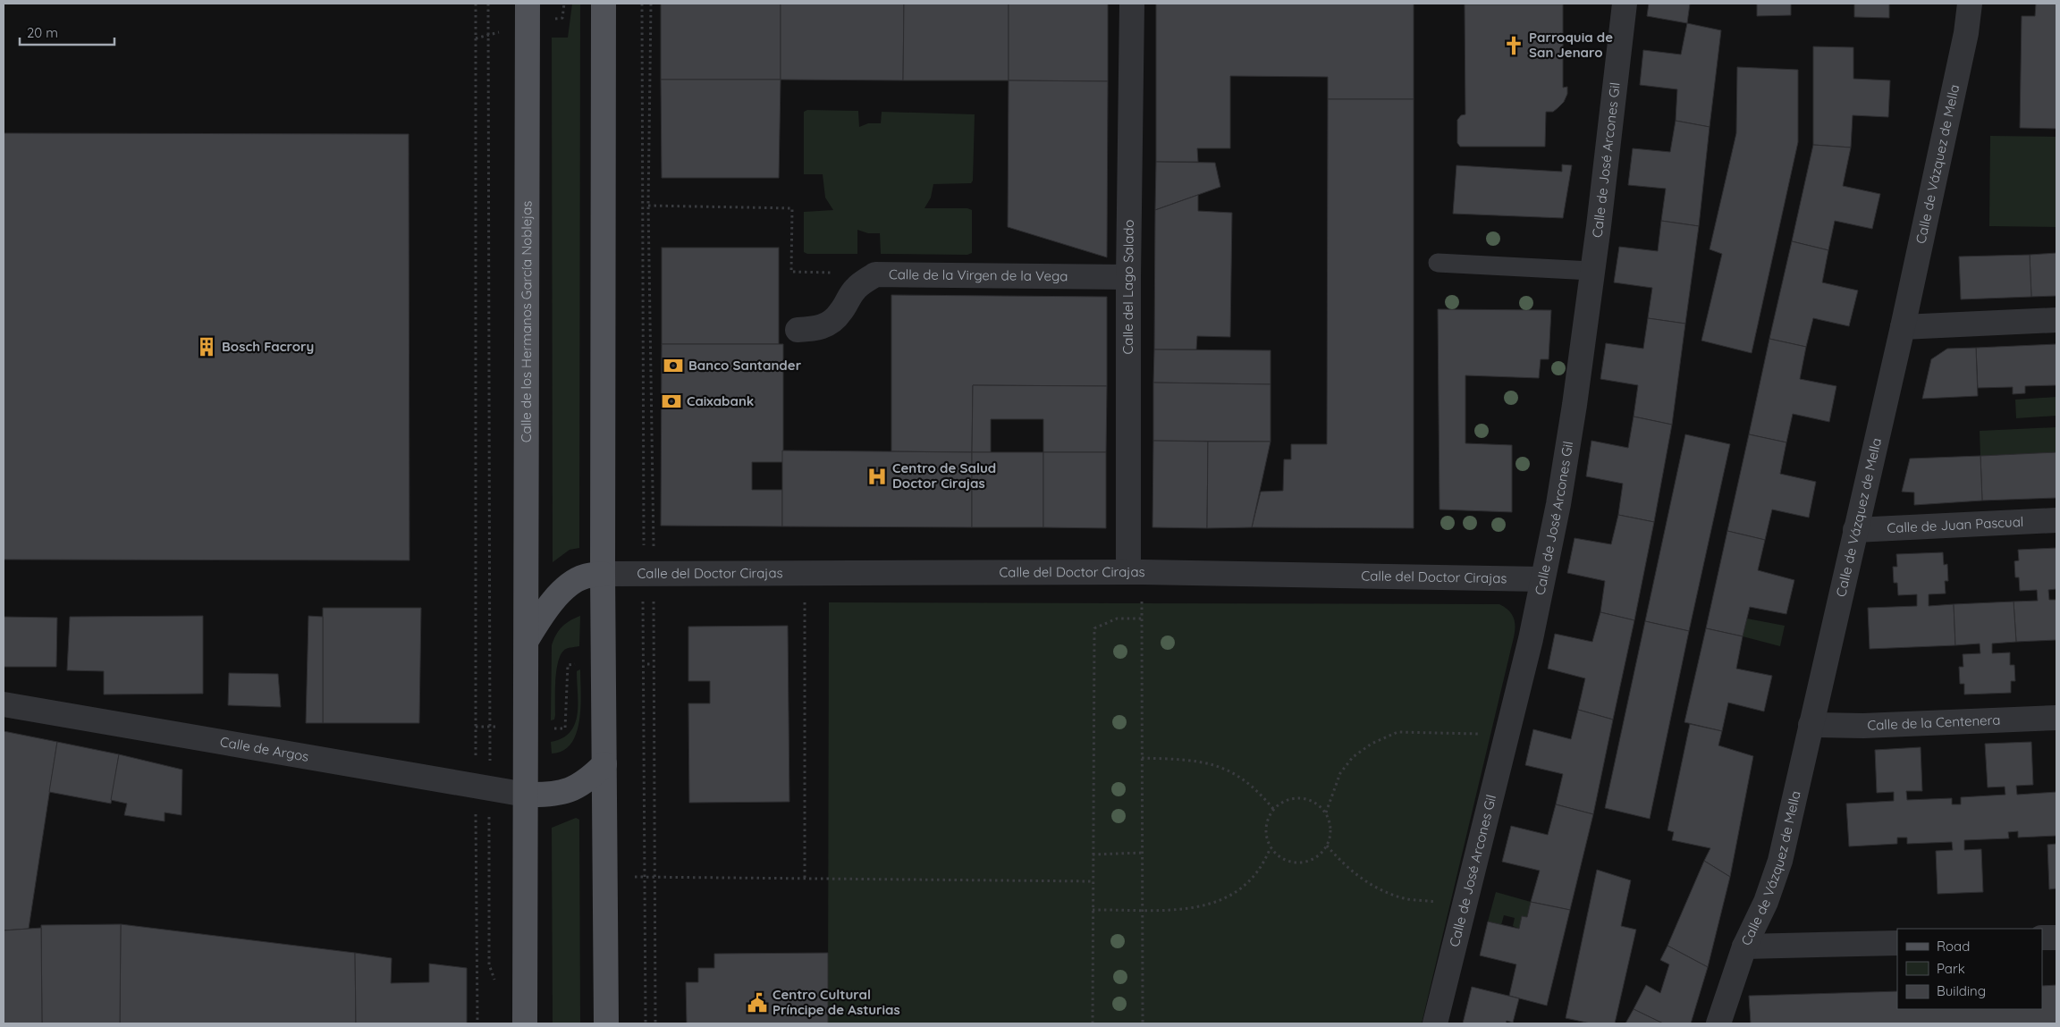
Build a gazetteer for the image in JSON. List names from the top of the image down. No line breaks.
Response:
{"streets":{"main road":["Calle de los Hermanos García Noblejas"],"street":["Calle de José Arcones Gil","Calle de Vázquez de Mella","Calle de la Virgen de la Vega","Calle del Lago Salado","Calle de Juan Pascual","Calle del Doctor Cirajas","Calle de la Centenera","Calle de Argos"]},"crossings":[["Calle de José Arcones Gil","Calle del Doctor Cirajas"],["Calle de Vázquez de Mella","Calle de Juan Pascual"],["Calle de Vázquez de Mella","Calle de la Centenera"],["Calle de la Virgen de la Vega","Calle del Lago Salado"],["Calle del Lago Salado","Calle del Doctor Cirajas"],["Calle de los Hermanos García Noblejas","Calle del Doctor Cirajas"],["Calle de los Hermanos García Noblejas","Calle de Argos"]],"places":{"church":["Parroquia de San Jenaro"],"building":["Bosch Facrory"],"bank":["Banco Santander","Caixabank"],"hospital":["Centro de Salud Doctor Cirajas"],"public building":["Centro Cultural Príncipe de Asturias"]},"legend":["Road","Park","Building"],"scale_bar":"20 m"}
